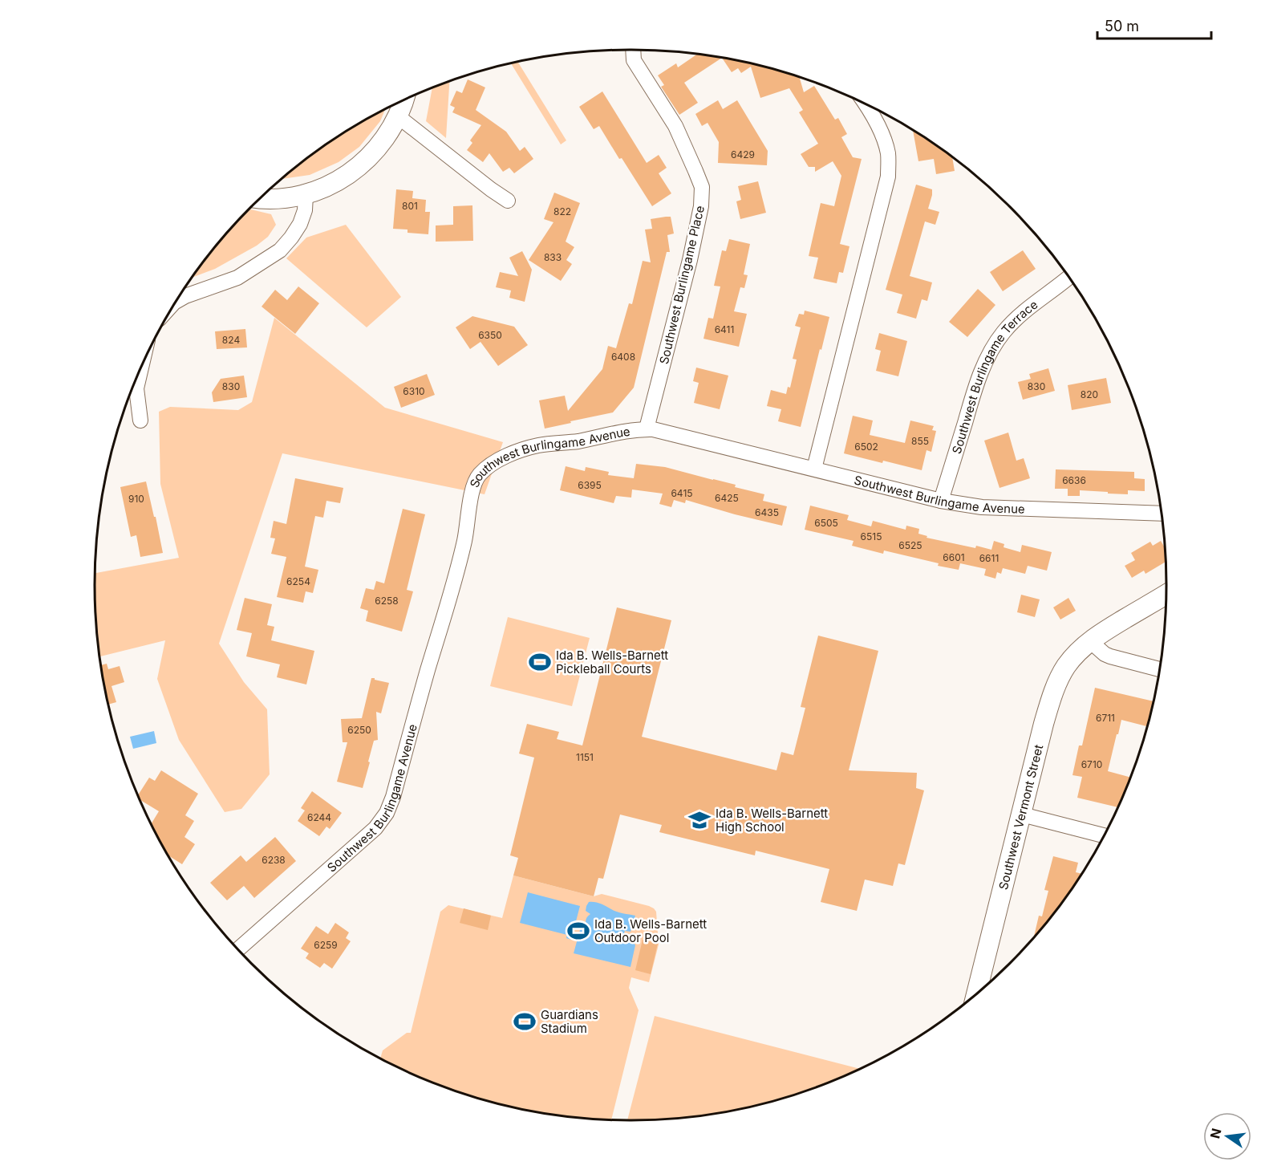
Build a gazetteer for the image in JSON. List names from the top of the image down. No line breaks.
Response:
{"streets":{"street":["Southwest Burlingame Place","Southwest Burlingame Terrace","Southwest Burlingame Avenue","Southwest Vermont Street"]},"crossings":[["Southwest Burlingame Place","Southwest Burlingame Avenue"],["Southwest Burlingame Terrace","Southwest Burlingame Avenue"]],"places":{"sports":["Ida B. Wells-Barnett Pickleball Courts","Ida B. Wells-Barnett Outdoor Pool","Guardians Stadium"],"school or university":["Ida B. Wells-Barnett High School"]},"house_numbers":["6429","801","822","833","6411","6350","824","6408","830","830","6310","820","855","6502","6636","6395","6415","6425","910","6435","6505","6515","6525","6601","6611","6254","6258","6711","6250","1151","6710","6244","6238","6259"],"scale_bar":"50 m","north":"left"}
